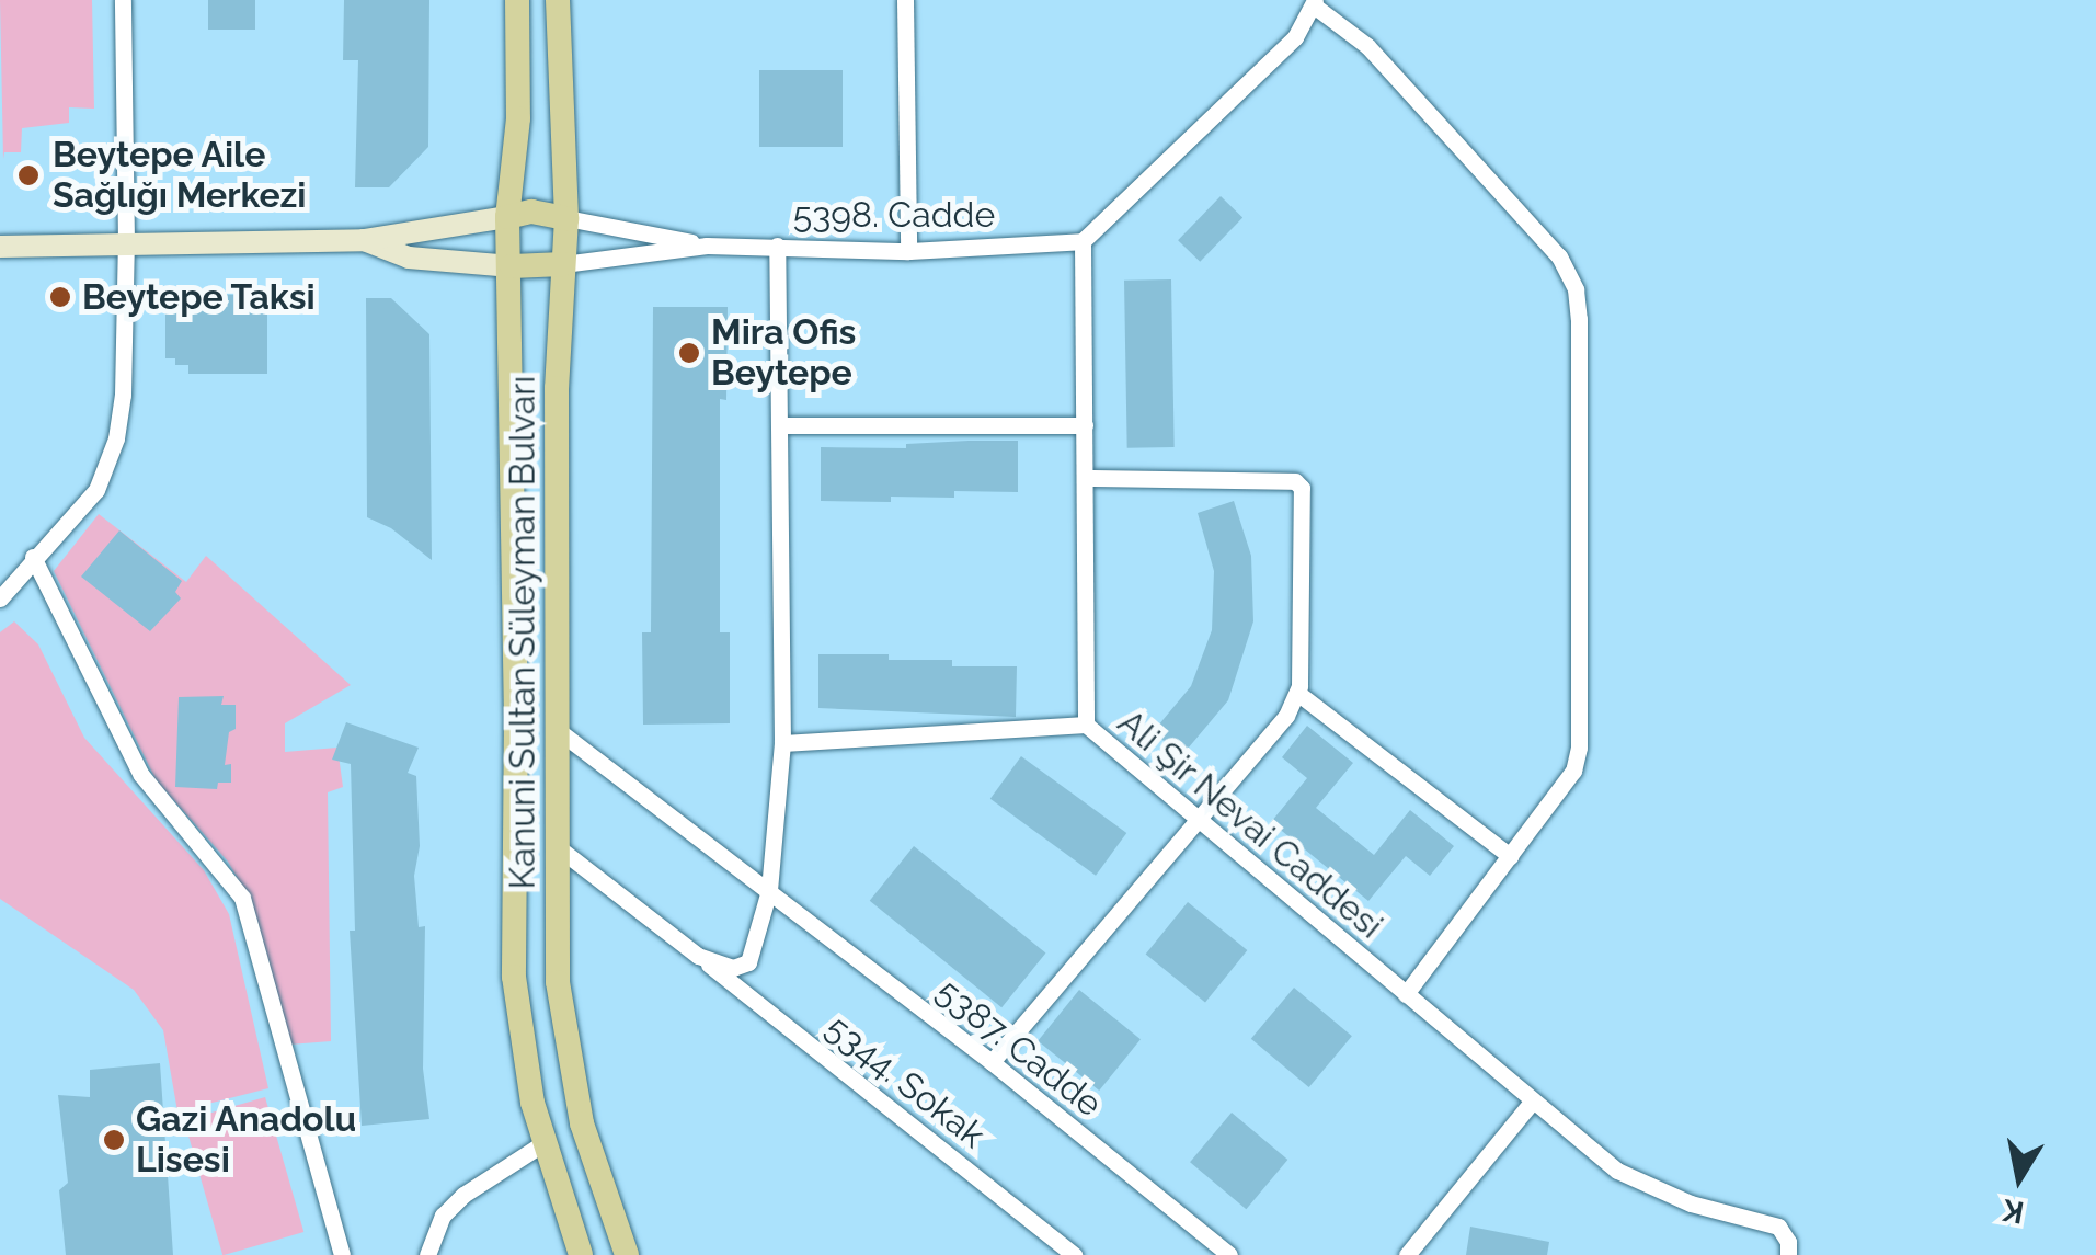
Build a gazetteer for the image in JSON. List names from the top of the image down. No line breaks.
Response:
{"streets":{"main road":["Kanuni Sultan Süleyman Bulvarı"],"street":["5398. Cadde","Ali Şir Nevai Caddesi","5387. Cadde","5344. Sokak"]},"crossings":[["5398. Cadde","Kanuni Sultan Süleyman Bulvarı"],["5398. Cadde","Ali Şir Nevai Caddesi"],["Kanuni Sultan Süleyman Bulvarı","5387. Cadde"],["Kanuni Sultan Süleyman Bulvarı","5344. Sokak"]],"places":["Beytepe Aile Sağlığı Merkezi","Beytepe Taksi","Mira Ofis Beytepe","Gazi Anadolu Lisesi"],"north":"bottom"}
